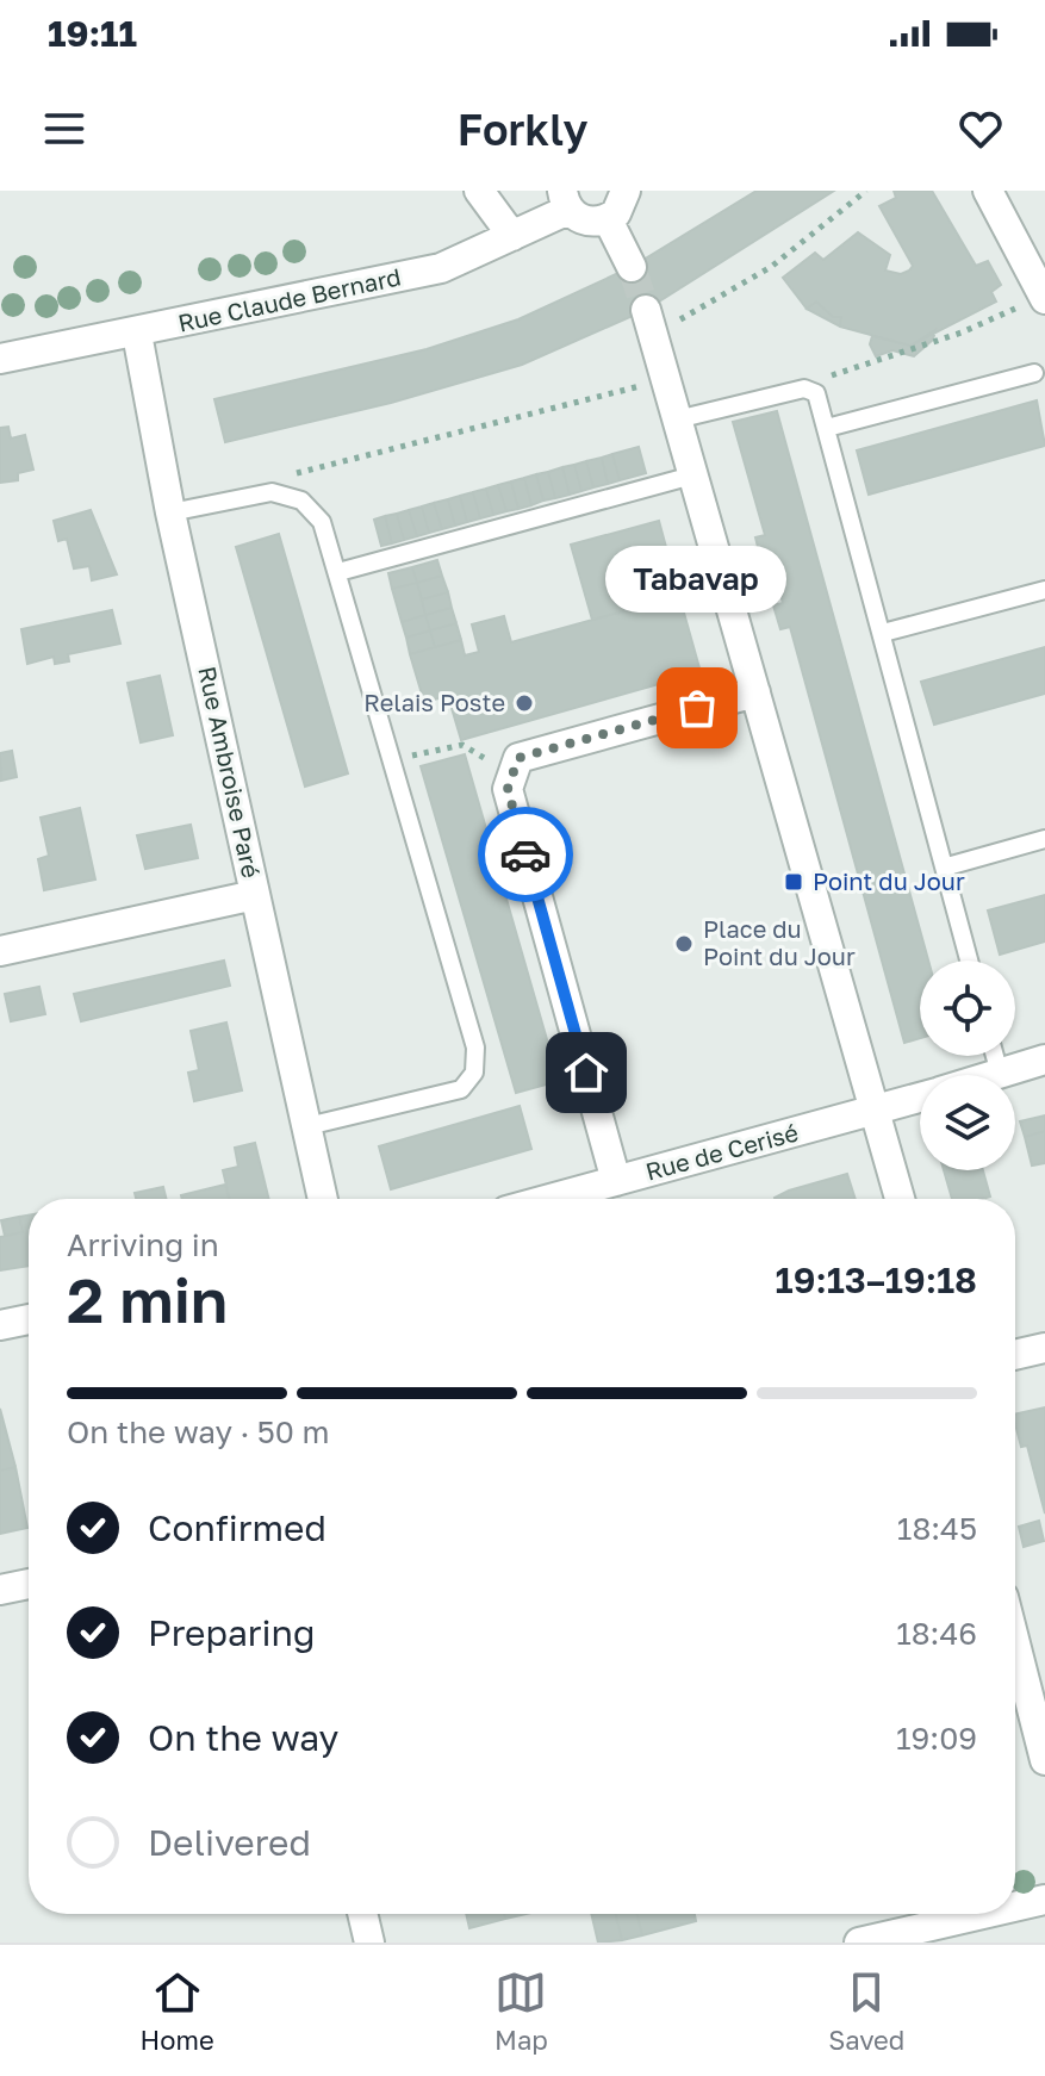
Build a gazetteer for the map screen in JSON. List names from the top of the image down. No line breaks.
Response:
{"streets":{"street":["Rue Claude Bernard","Rue Ambroise Paré","Rue de Cerisé"]},"crossings":[["Rue Claude Bernard","Rue Ambroise Paré"]],"places":{"other":["Relais Poste","Tabavap","Place du Point du Jour"],"transit":["Point du Jour"]},"page":{"status":"19:11","header":"Forkly","bubble":"Tabavap","heading":["2 min","Arriving in","19:13–19:18"],"bar":"On the way · 50 m","list":[["Confirmed","18:45"],["Preparing","18:46"],["On the way","19:09"],"Delivered"],"tabs":["Home","Map","Saved"]}}
